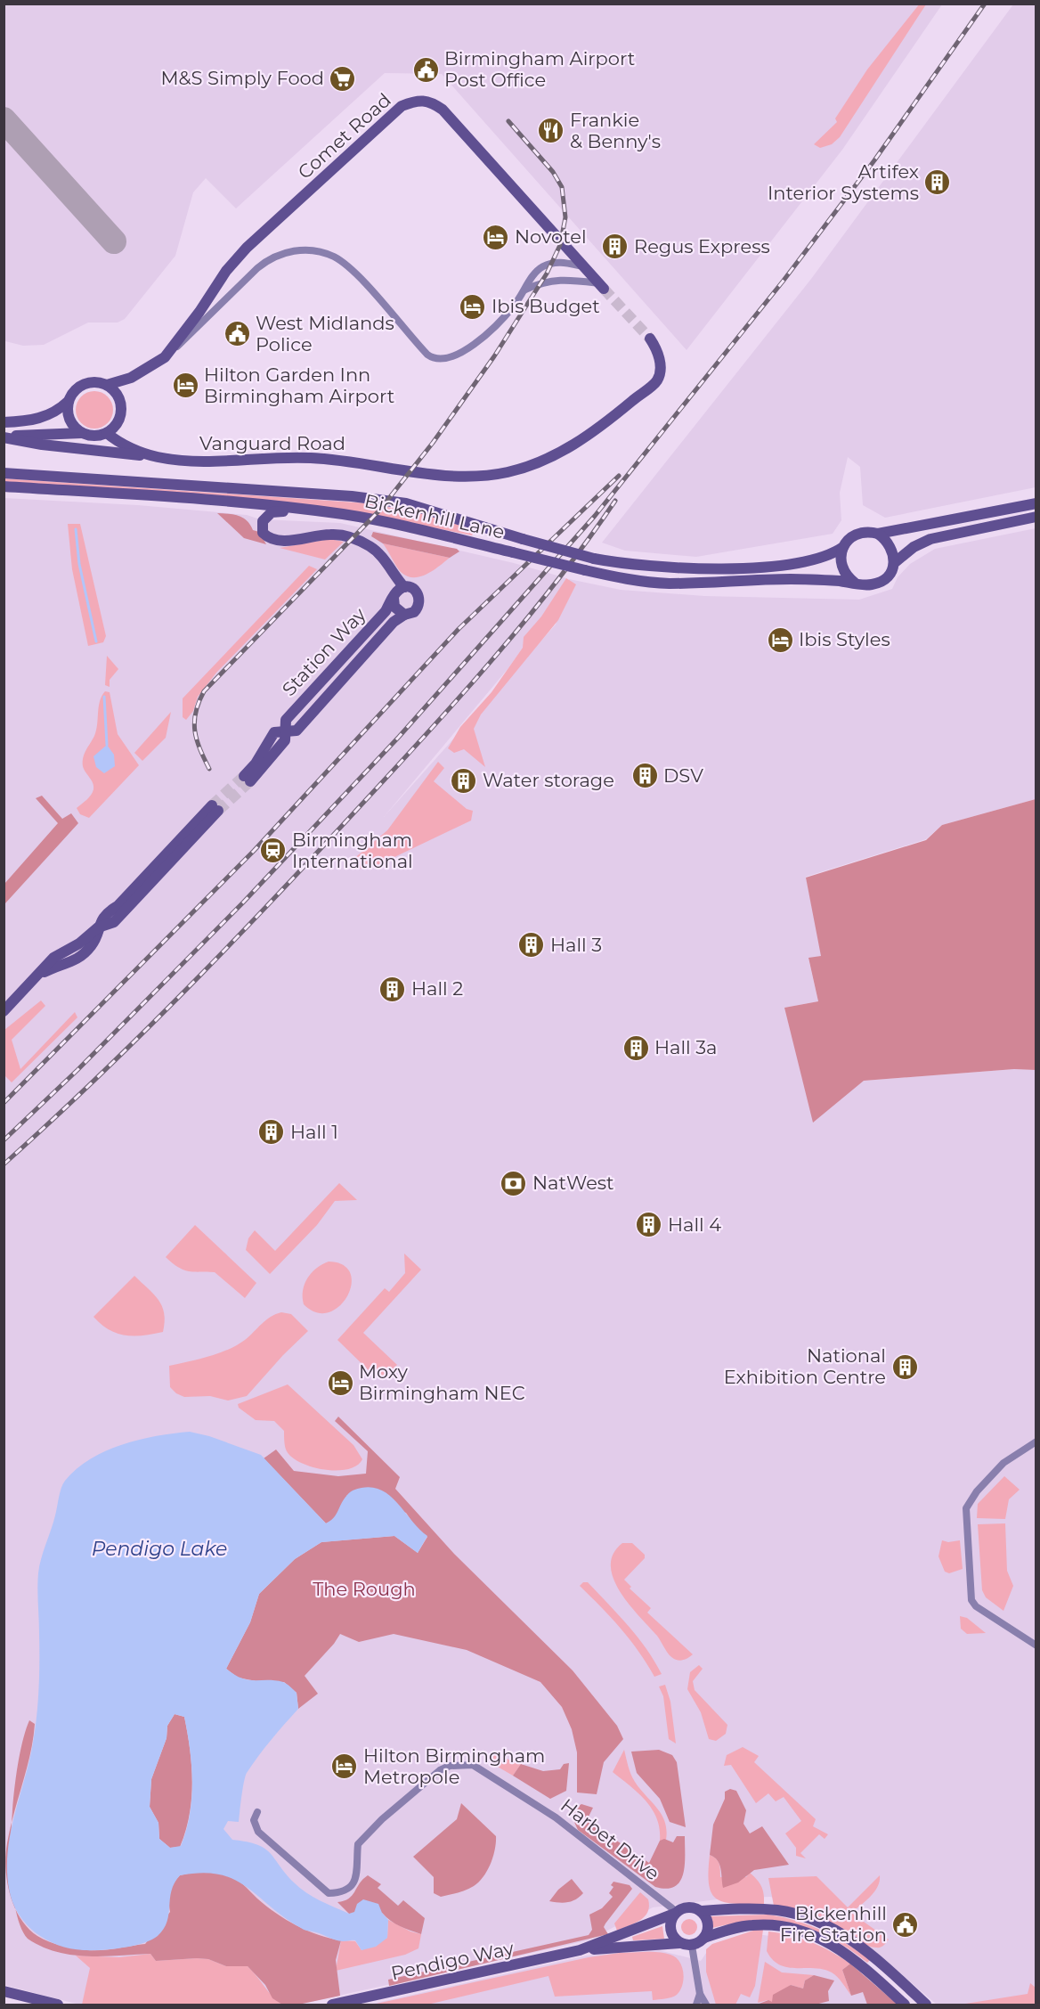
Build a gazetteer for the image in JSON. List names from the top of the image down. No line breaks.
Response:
{"streets":{"street":["Comet Road","Vanguard Road","Bickenhill Lane","Station Way","Harbet Drive","Pendigo Way"]},"crossings":[["Harbet Drive","Pendigo Way"]],"water":["Pendigo Lake"],"parks":["The Rough"],"places":{"public building":["Birmingham Airport Post Office","West Midlands Police","Bickenhill Fire Station"],"supermarket":["M&S Simply Food"],"restaurant":["Frankie & Benny's"],"building":["Artifex Interior Systems","Regus Express","DSV","Water storage","Hall 3","Hall 2","Hall 3a","Hall 1","Hall 4","National Exhibition Centre"],"hotel":["Novotel","Ibis Budget","Hilton Garden Inn Birmingham Airport","Ibis Styles","Moxy Birmingham NEC","Hilton Birmingham Metropole"],"station":["Birmingham International"],"bank":["NatWest"]}}
